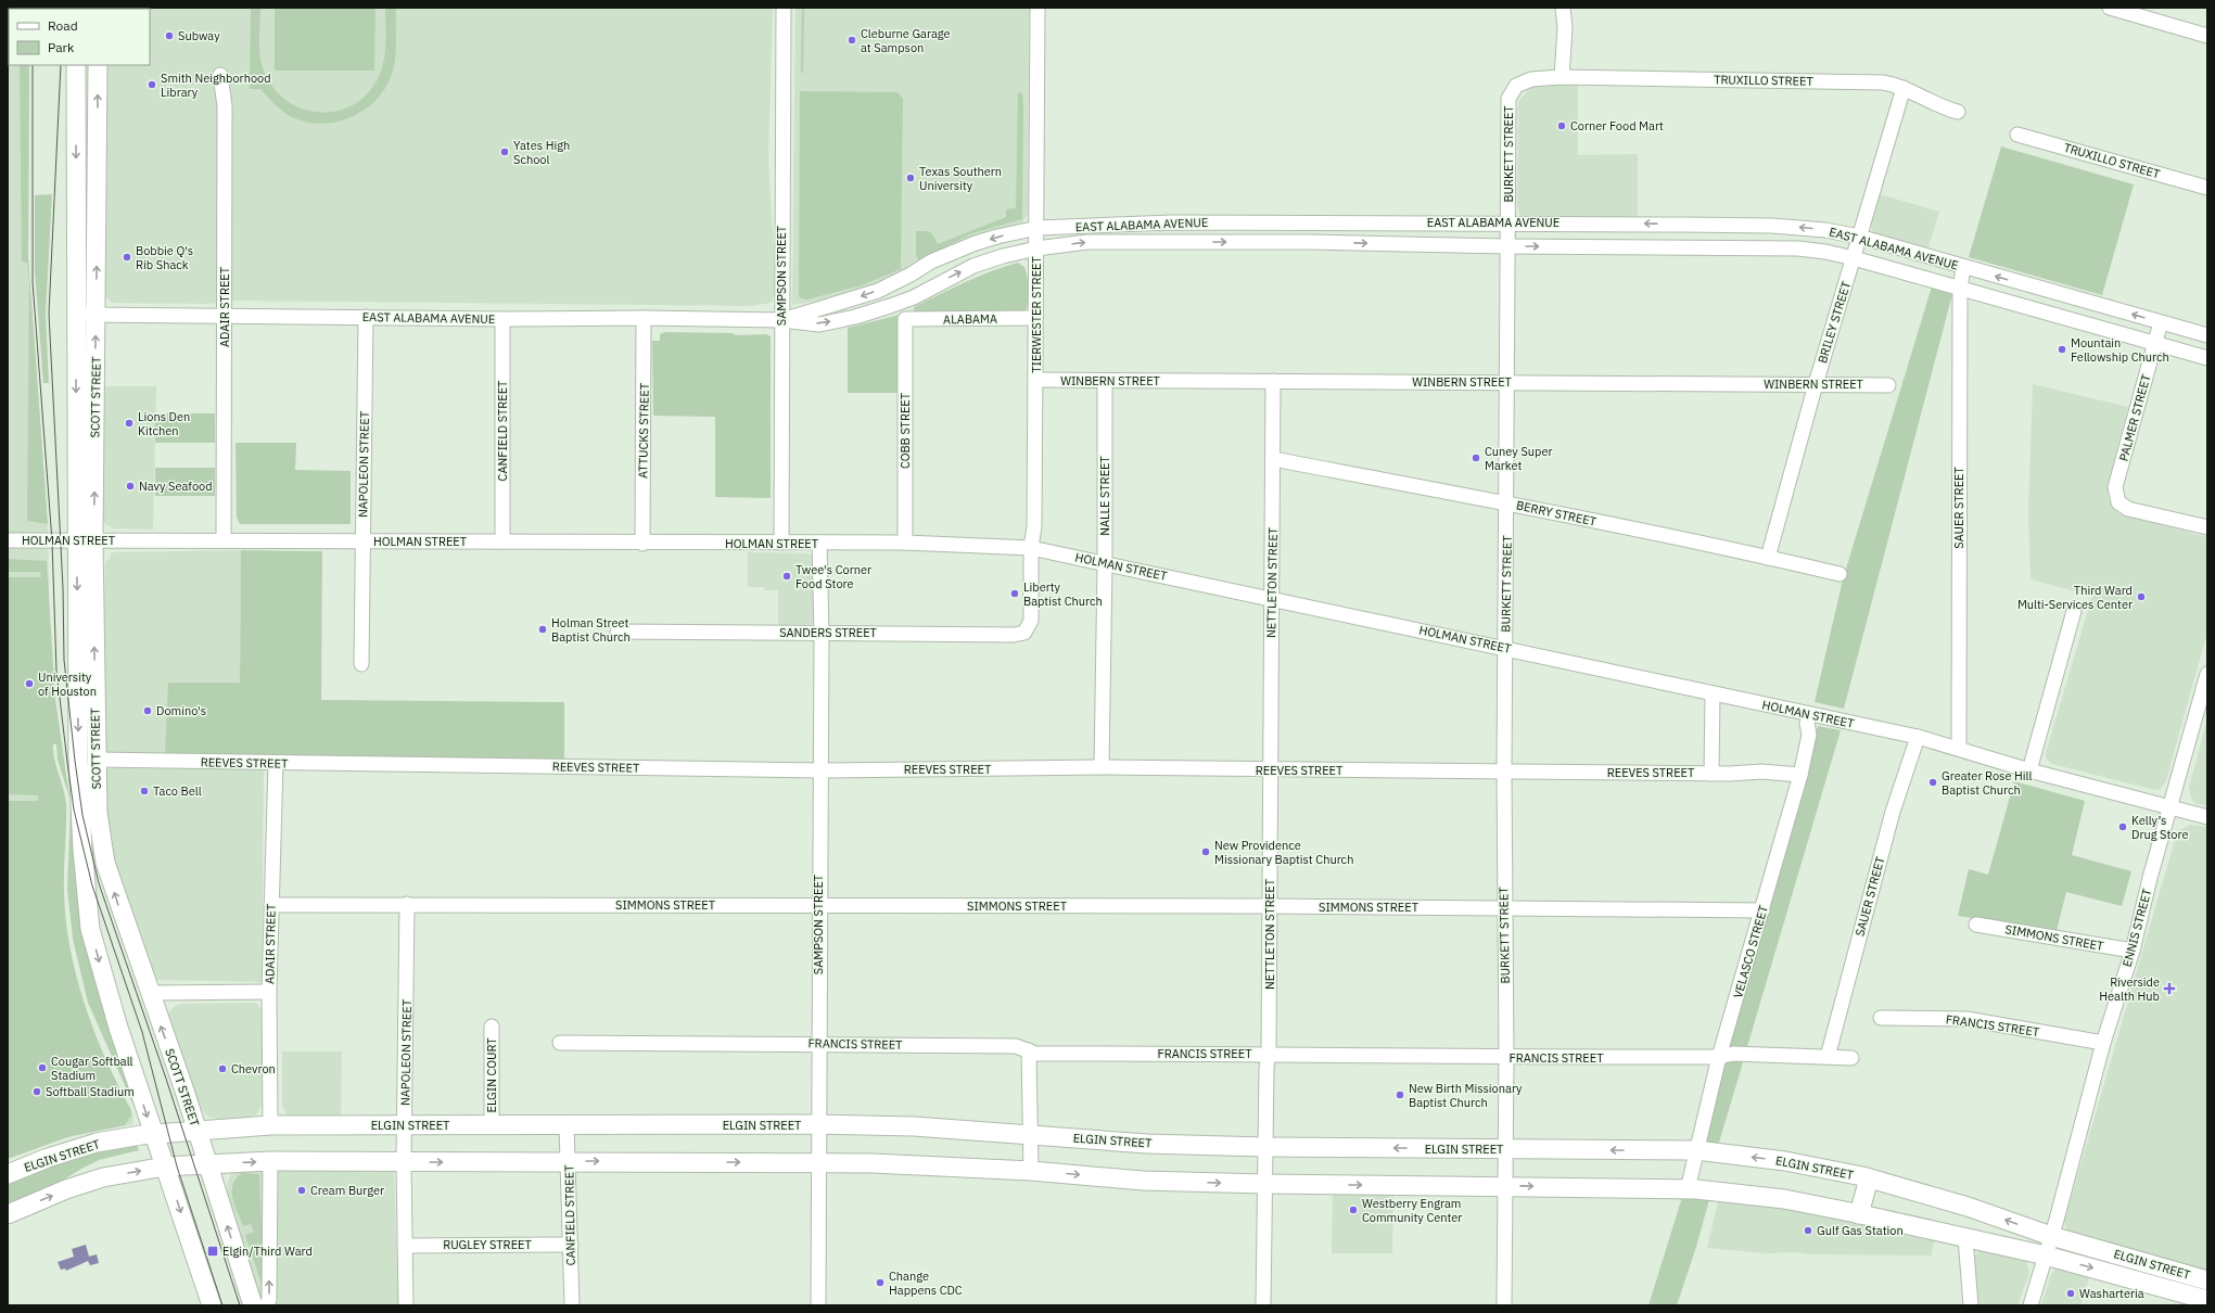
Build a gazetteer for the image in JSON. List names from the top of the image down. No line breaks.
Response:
{"streets":{"main road":["SCOTT STREET","ELGIN STREET"],"street":["TRUXILLO STREET","BURKETT STREET","EAST ALABAMA AVENUE","SAMPSON STREET","ADAIR STREET","TIERWESTER STREET","ALABAMA","BRILEY STREET","WINBERN STREET","PALMER STREET","CANFIELD STREET","ATTUCKS STREET","COBB STREET","NAPOLEON STREET","NALLE STREET","SAUER STREET","BERRY STREET","HOLMAN STREET","NETTLETON STREET","SANDERS STREET","REEVES STREET","SIMMONS STREET","ENNIS STREET","VELASCO STREET","FRANCIS STREET","ELGIN COURT","RUGLEY STREET"]},"crossings":[["TRUXILLO STREET","BURKETT STREET"],["TRUXILLO STREET","BRILEY STREET"],["BURKETT STREET","EAST ALABAMA AVENUE"],["BURKETT STREET","WINBERN STREET"],["BURKETT STREET","BERRY STREET"],["BURKETT STREET","HOLMAN STREET"],["BURKETT STREET","REEVES STREET"],["BURKETT STREET","SIMMONS STREET"],["BURKETT STREET","FRANCIS STREET"],["BURKETT STREET","ELGIN STREET"],["EAST ALABAMA AVENUE","SAMPSON STREET"],["EAST ALABAMA AVENUE","ADAIR STREET"],["EAST ALABAMA AVENUE","TIERWESTER STREET"],["EAST ALABAMA AVENUE","BRILEY STREET"],["EAST ALABAMA AVENUE","SCOTT STREET"],["EAST ALABAMA AVENUE","PALMER STREET"],["EAST ALABAMA AVENUE","CANFIELD STREET"],["EAST ALABAMA AVENUE","ATTUCKS STREET"],["EAST ALABAMA AVENUE","NAPOLEON STREET"],["EAST ALABAMA AVENUE","SAUER STREET"],["SAMPSON STREET","HOLMAN STREET"],["SAMPSON STREET","SANDERS STREET"],["SAMPSON STREET","REEVES STREET"],["SAMPSON STREET","SIMMONS STREET"],["SAMPSON STREET","FRANCIS STREET"],["SAMPSON STREET","ELGIN STREET"],["ADAIR STREET","HOLMAN STREET"],["ADAIR STREET","REEVES STREET"],["ADAIR STREET","SIMMONS STREET"],["ADAIR STREET","ELGIN STREET"],["TIERWESTER STREET","ALABAMA"],["TIERWESTER STREET","WINBERN STREET"],["TIERWESTER STREET","HOLMAN STREET"],["TIERWESTER STREET","SANDERS STREET"],["ALABAMA","COBB STREET"],["BRILEY STREET","WINBERN STREET"],["BRILEY STREET","BERRY STREET"],["WINBERN STREET","NALLE STREET"],["WINBERN STREET","NETTLETON STREET"],["SCOTT STREET","HOLMAN STREET"],["SCOTT STREET","REEVES STREET"],["SCOTT STREET","ELGIN STREET"],["CANFIELD STREET","HOLMAN STREET"],["CANFIELD STREET","ELGIN STREET"],["CANFIELD STREET","RUGLEY STREET"],["ATTUCKS STREET","HOLMAN STREET"],["COBB STREET","HOLMAN STREET"],["NAPOLEON STREET","HOLMAN STREET"],["NAPOLEON STREET","SIMMONS STREET"],["NAPOLEON STREET","ELGIN STREET"],["NAPOLEON STREET","RUGLEY STREET"],["NALLE STREET","HOLMAN STREET"],["NALLE STREET","REEVES STREET"],["SAUER STREET","HOLMAN STREET"],["SAUER STREET","FRANCIS STREET"],["BERRY STREET","NETTLETON STREET"],["HOLMAN STREET","NETTLETON STREET"],["HOLMAN STREET","ENNIS STREET"],["HOLMAN STREET","VELASCO STREET"],["NETTLETON STREET","REEVES STREET"],["NETTLETON STREET","SIMMONS STREET"],["NETTLETON STREET","FRANCIS STREET"],["NETTLETON STREET","ELGIN STREET"],["REEVES STREET","VELASCO STREET"],["SIMMONS STREET","ENNIS STREET"],["SIMMONS STREET","VELASCO STREET"],["ENNIS STREET","FRANCIS STREET"],["ENNIS STREET","ELGIN STREET"],["VELASCO STREET","FRANCIS STREET"],["VELASCO STREET","ELGIN STREET"],["ELGIN COURT","ELGIN STREET"]],"places":{"other":["Subway","Cleburne Garage at Sampson","Smith Neighborhood Library","Corner Food Mart","Yates High School","Texas Southern University","Bobbie Q's Rib Shack","Mountain Fellowship Church","Lions Den Kitchen","Cuney Super Market","Navy Seafood","Twee's Corner Food Store","Liberty Baptist Church","Third Ward Multi-Services Center","Holman Street Baptist Church","University of Houston","Domino's","Greater Rose Hill Baptist Church","Taco Bell","Kelly’s Drug Store","New Providence Missionary Baptist Church","Cougar Softball Stadium","Chevron","Softball Stadium","New Birth Missionary Baptist Church","Cream Burger","Westberry Engram Community Center","Gulf Gas Station","Change Happens CDC","Washarteria"],"health":["Riverside Health Hub"],"transit":["Elgin/Third Ward"]},"legend":["Road","Park"]}
